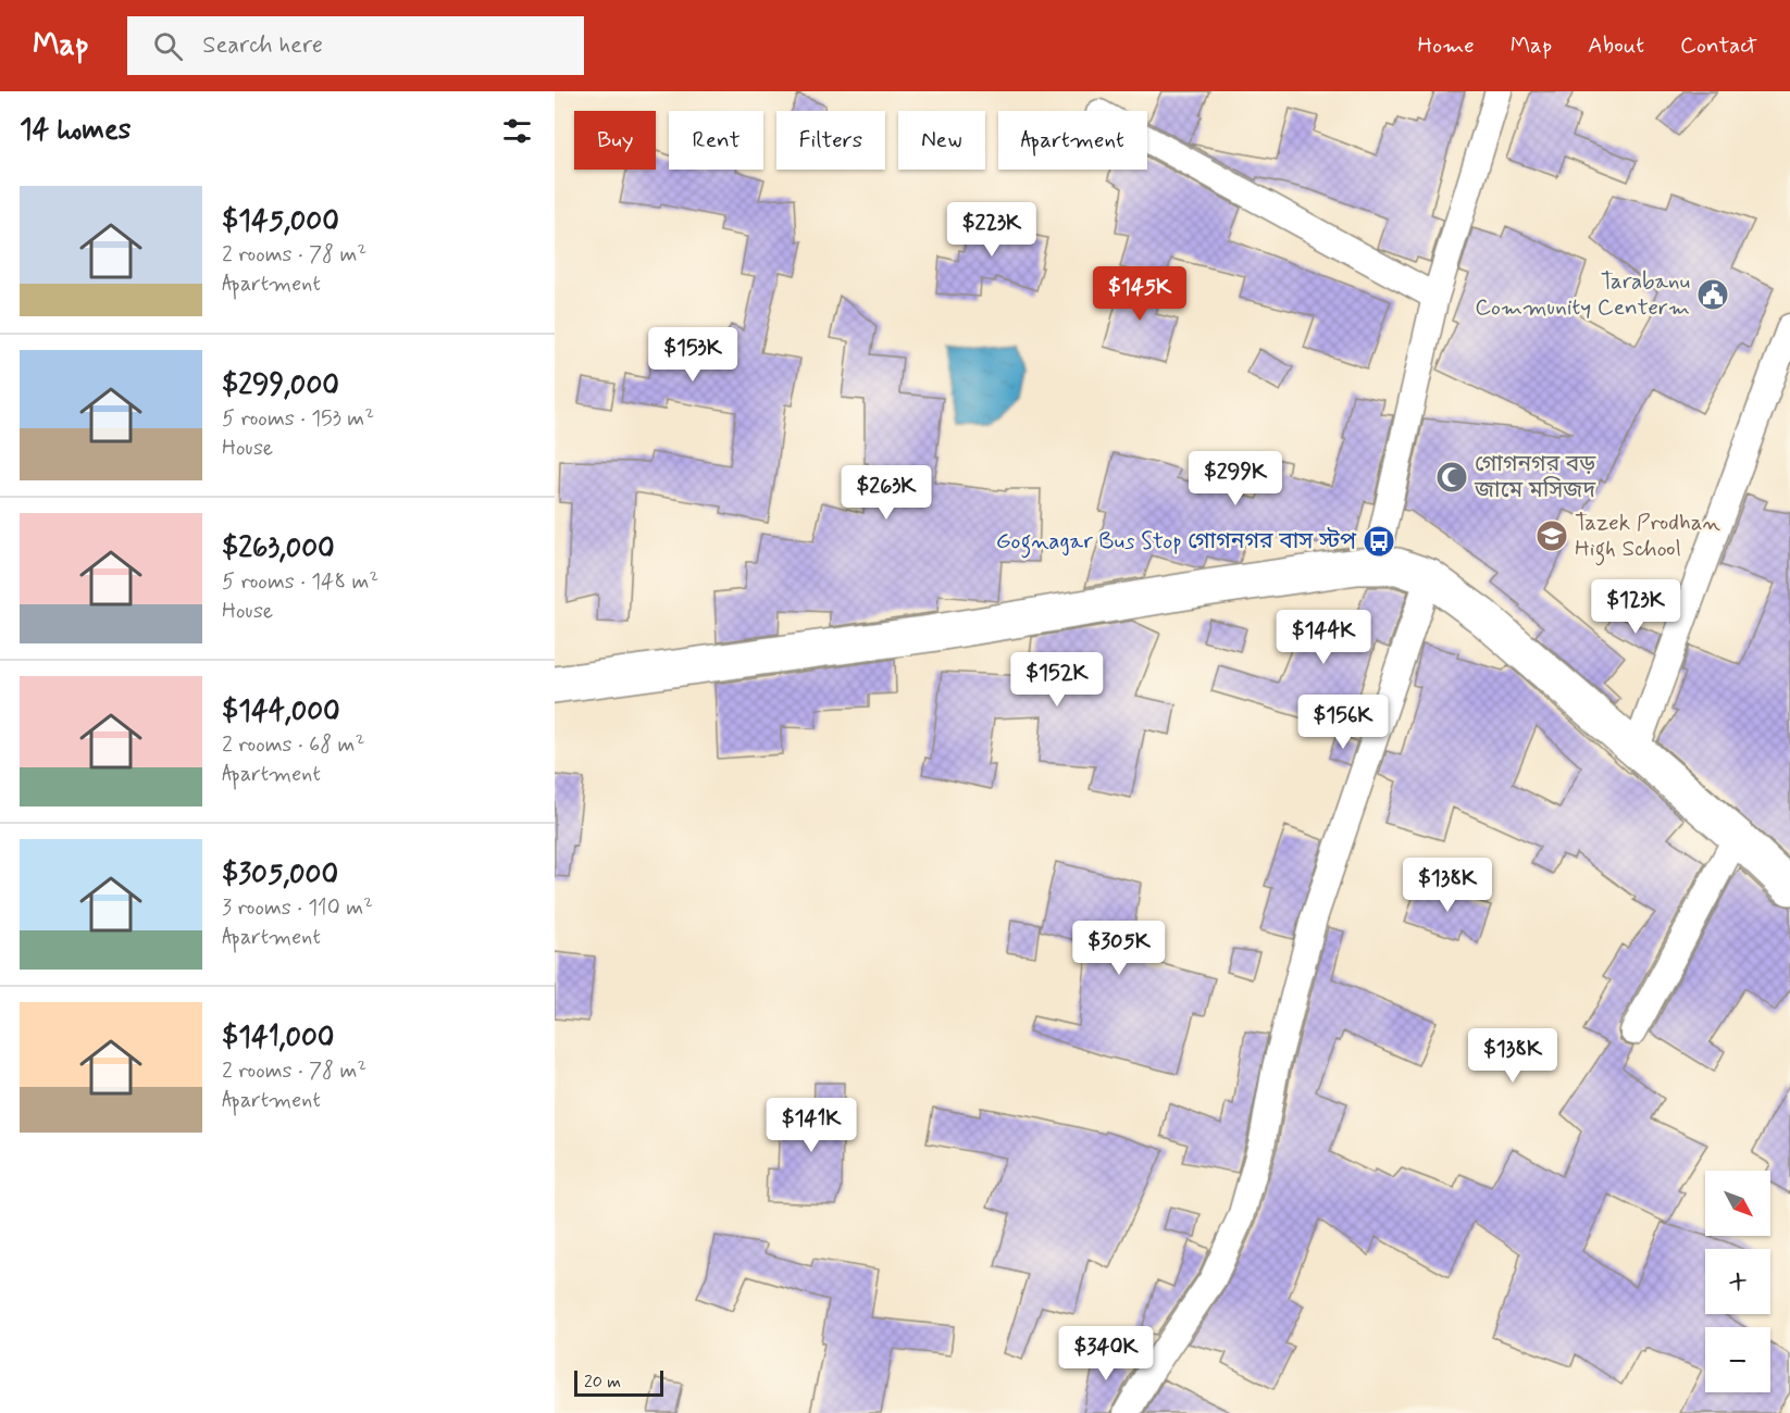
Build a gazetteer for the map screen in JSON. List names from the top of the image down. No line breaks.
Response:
{"places":{"public building":["Tarabanu Community Centerm"],"mosque":["গোগনগর বড় জামে মসিজদ"],"school or university":["Tazek Prodhan High School"],"bus stop":["Gognagar Bus Stop গোগনগর বাস স্টপ"]},"scale_bar":"20 m","north":"bottom right","page":{"header":"Map","search":"Search here","nav":["Home","Map","About","Contact"],"heading":"14 homes","chip":["Buy","Rent","Filters","New","Apartment"],"list":[{"name":"$145,000","note":"2 rooms · 78 m² · Apartment"},{"name":"$299,000","note":"5 rooms · 153 m² · House"},{"name":"$263,000","note":"5 rooms · 148 m² · House"},{"name":"$144,000","note":"2 rooms · 68 m² · Apartment"},{"name":"$305,000","note":"3 rooms · 110 m² · Apartment"},{"name":"$141,000","note":"2 rooms · 78 m² · Apartment"}],"price":["$223K","$145K","$153K","$299K","$263K","$123K","$144K","$152K","$156K","$138K","$305K","$138K","$141K","$340K"],"map_buttons":["+","−"],"scale":"20 m"}}
